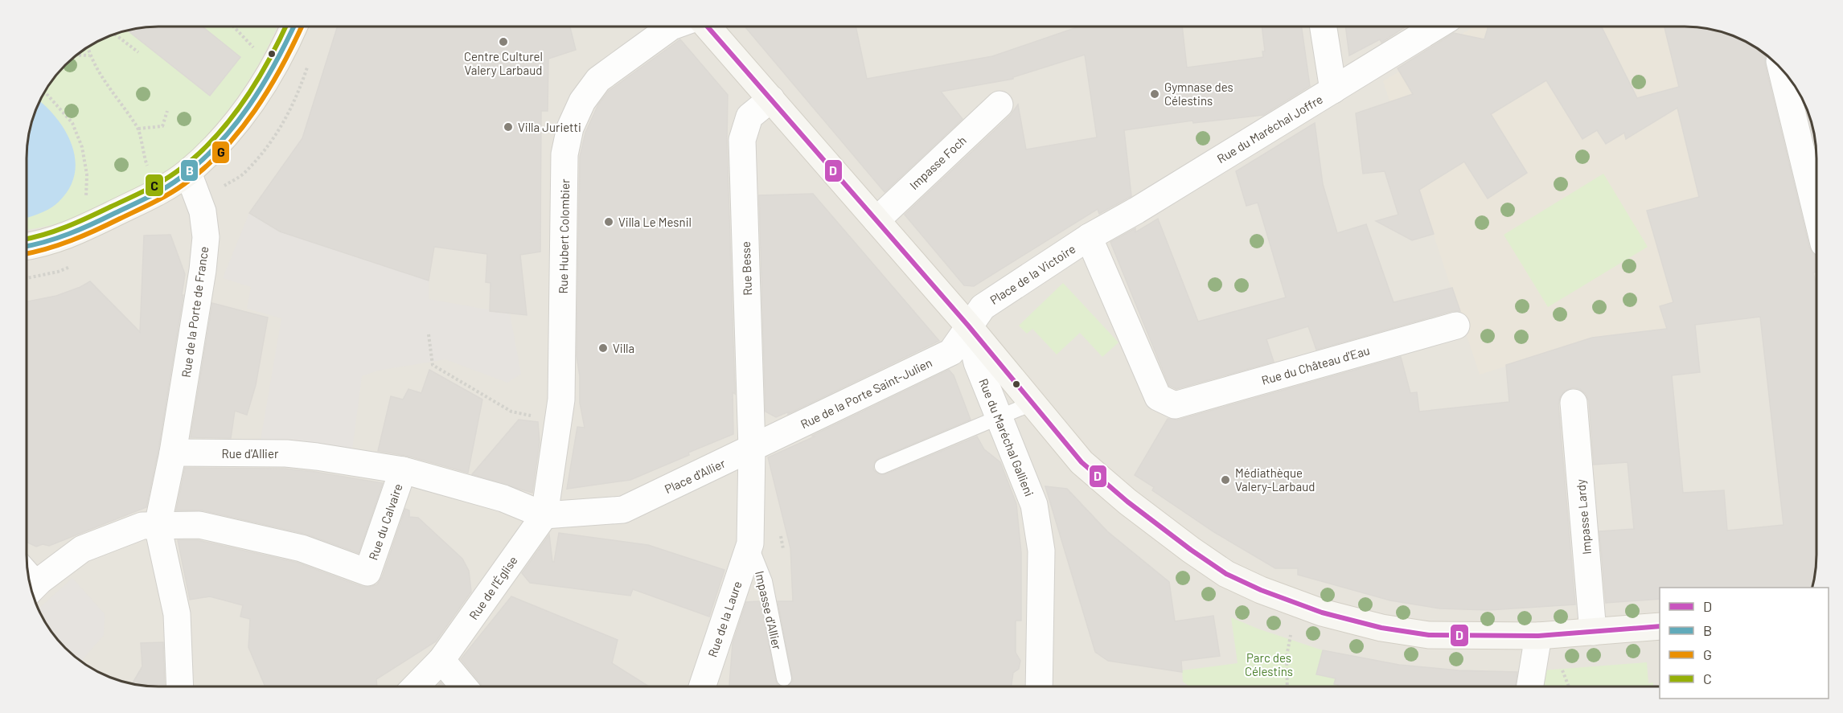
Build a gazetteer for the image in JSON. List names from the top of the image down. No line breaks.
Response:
{"streets":{"street":["Rue du Maréchal Joffre","Impasse Foch","Rue Hubert Colombier","Rue Besse","Place de la Victoire","Rue de la Porte de France","Rue du Château d'Eau","Rue de la Porte Saint-Julien","Rue du Maréchal Gallieni","Rue d'Allier","Place d'Allier","Impasse Lardy","Rue du Calvaire","Rue de l'Église","Rue de la Laure"],"lane":["Impasse d'Allier"]},"crossings":[["Rue du Maréchal Joffre","Place de la Victoire"],["Rue Hubert Colombier","Rue d'Allier"],["Rue Hubert Colombier","Place d'Allier"],["Rue Hubert Colombier","Rue de l'Église"],["Rue Besse","Rue de la Porte Saint-Julien"],["Rue Besse","Place d'Allier"],["Place de la Victoire","Rue du Château d'Eau"],["Place de la Victoire","Rue de la Porte Saint-Julien"],["Place de la Victoire","Rue du Maréchal Gallieni"],["Rue de la Porte de France","Rue d'Allier"],["Rue de la Porte Saint-Julien","Rue du Maréchal Gallieni"],["Rue de la Porte Saint-Julien","Place d'Allier"],["Rue d'Allier","Place d'Allier"],["Rue d'Allier","Rue du Calvaire"],["Rue d'Allier","Rue de l'Église"],["Place d'Allier","Rue de l'Église"],["Impasse d'Allier","Rue de la Laure"]],"parks":["Parc des Célestins"],"places":["Centre Culturel Valery Larbaud","Gymnase des Célestins","Villa Jurietti","Villa Le Mesnil","Villa","Médiathèque Valery-Larbaud"],"lines":["transit line D","transit line B","transit line G","transit line C"],"legend":["D","B","G","C"]}
